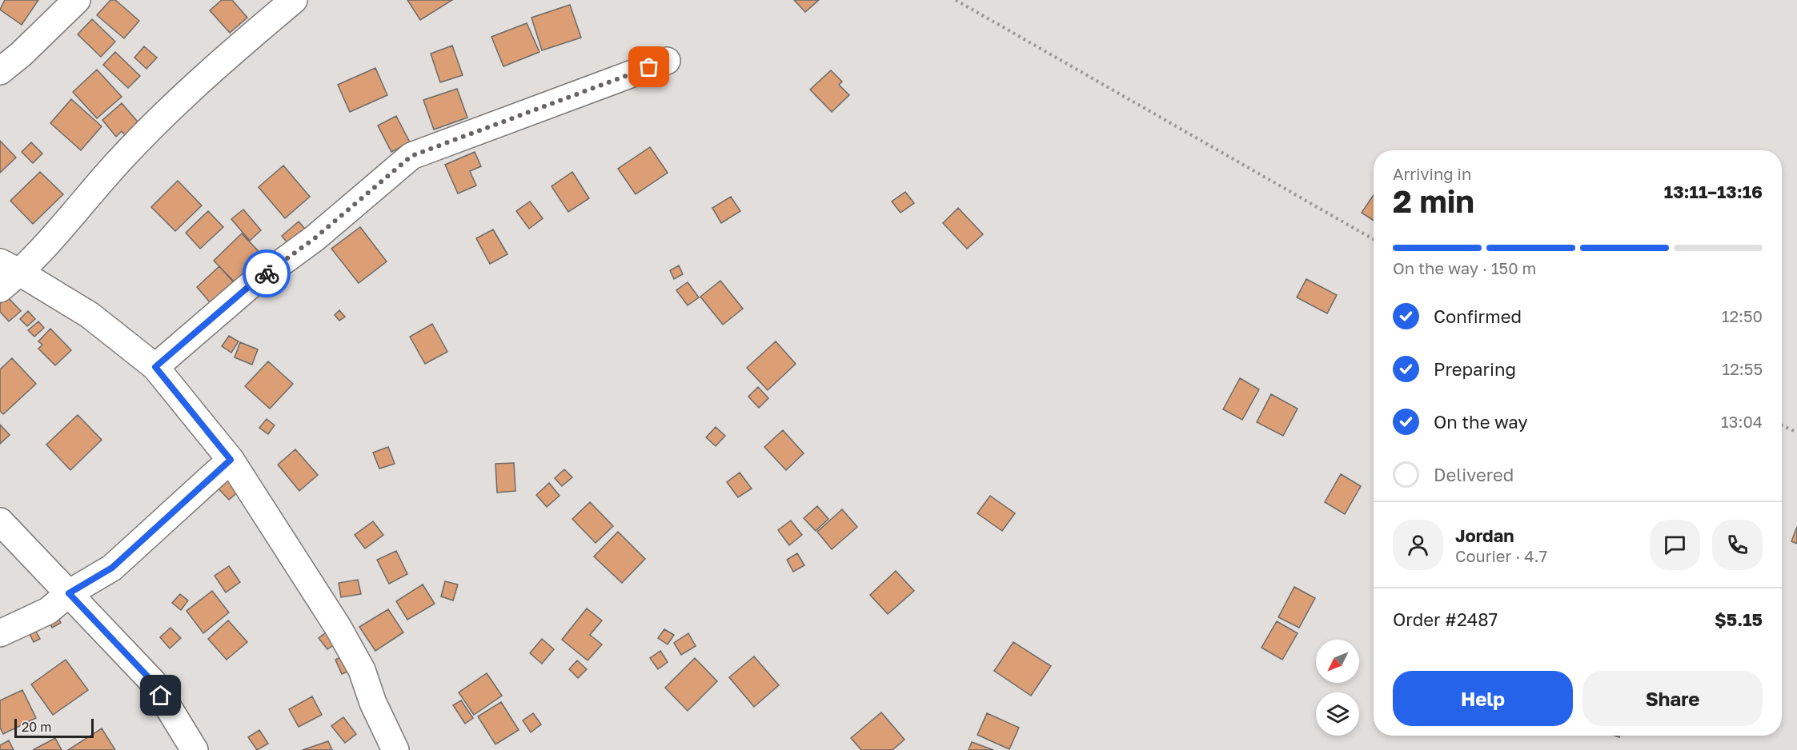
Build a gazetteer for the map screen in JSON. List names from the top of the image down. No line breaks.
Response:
{"scale_bar":"20 m","north":"bottom left","page":{"heading":["2 min","Arriving in","13:11–13:16"],"panel":["Jordan","Courier · 4.7","Order #2487","$5.15"],"bar":"On the way · 150 m","list":[["Confirmed","12:50"],["Preparing","12:55"],["On the way","13:04"],"Delivered"],"buttons":["Help","Share"],"scale":"20 m"}}
